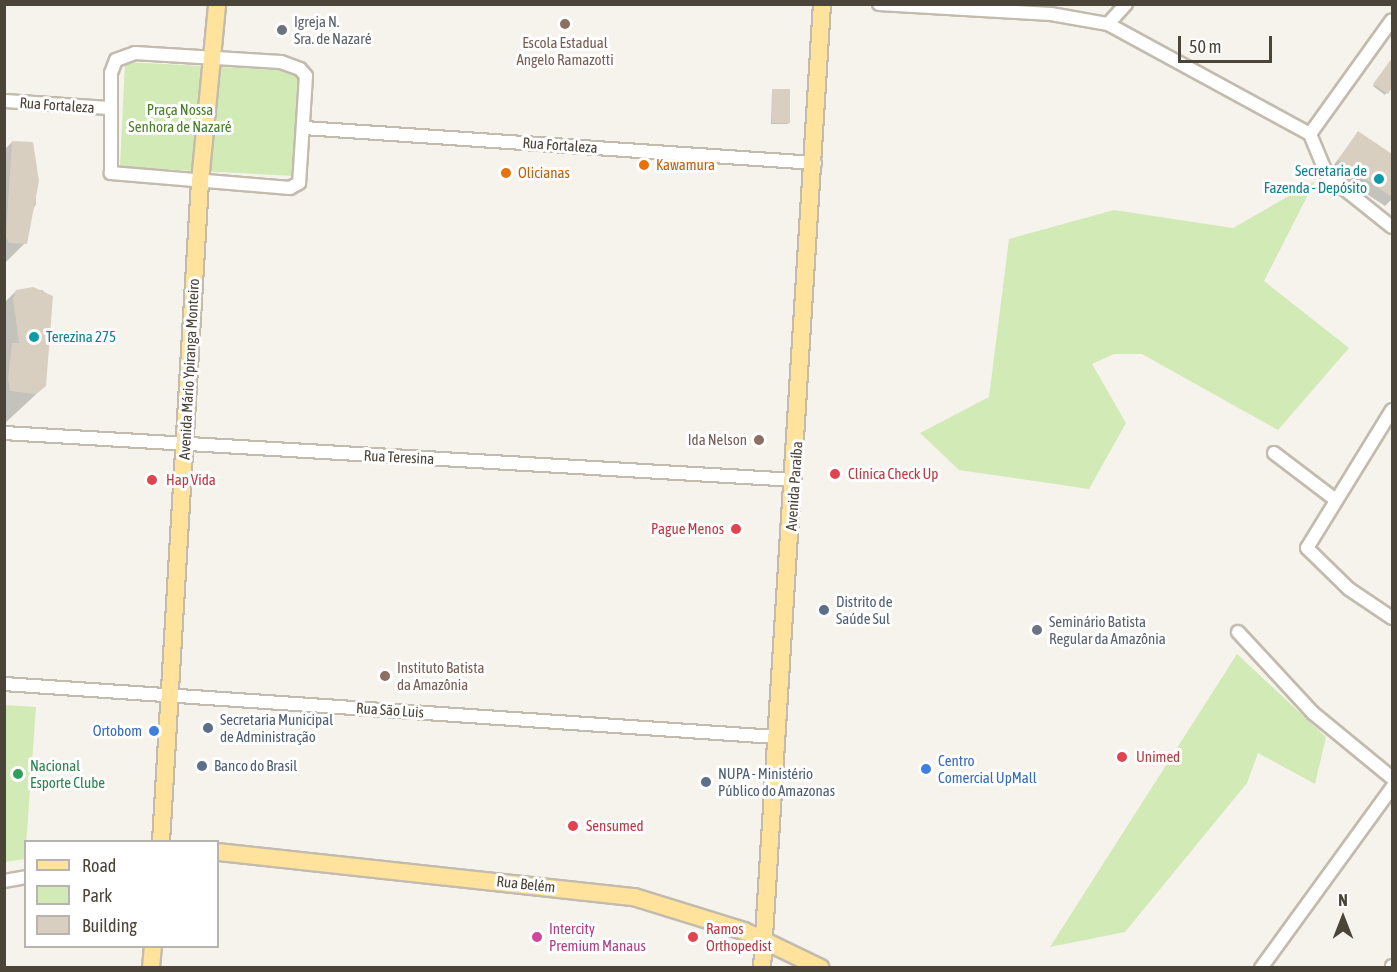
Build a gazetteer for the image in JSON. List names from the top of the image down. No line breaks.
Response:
{"streets":{"main road":["Avenida Mário Ypiranga Monteiro","Avenida Paraíba","Rua Belém"],"street":["Rua Fortaleza","Rua Teresina","Rua São Luis"]},"crossings":[["Rua Fortaleza","Avenida Mário Ypiranga Monteiro"],["Rua Fortaleza","Avenida Paraíba"],["Avenida Mário Ypiranga Monteiro","Rua Teresina"],["Avenida Mário Ypiranga Monteiro","Rua São Luis"],["Rua Teresina","Avenida Paraíba"],["Avenida Paraíba","Rua São Luis"],["Avenida Paraíba","Rua Belém"]],"parks":["Praça Nossa Senhora de Nazaré"],"places":["Escola Estadual Angelo Ramazotti","Igreja N. Sra. de Nazaré","Kawamura","Olicianas","Secretaria de Fazenda - Depósito","Terezina 275","Ida Nelson","Clínica Check Up","Hap Vida","Pague Menos","Distrito de Saúde Sul","Seminário Batista Regular da Amazônia","Instituto Batista da Amazônia","Secretaria Municipal de Administração","Ortobom","Unimed","Banco do Brasil","Centro Comercial UpMall","Nacional Esporte Clube","NUPA - Ministério Público do Amazonas","Sensumed","Intercity Premium Manaus","Ramos Orthopedist"],"legend":["Road","Park","Building"],"scale_bar":"50 m","north":"top"}
